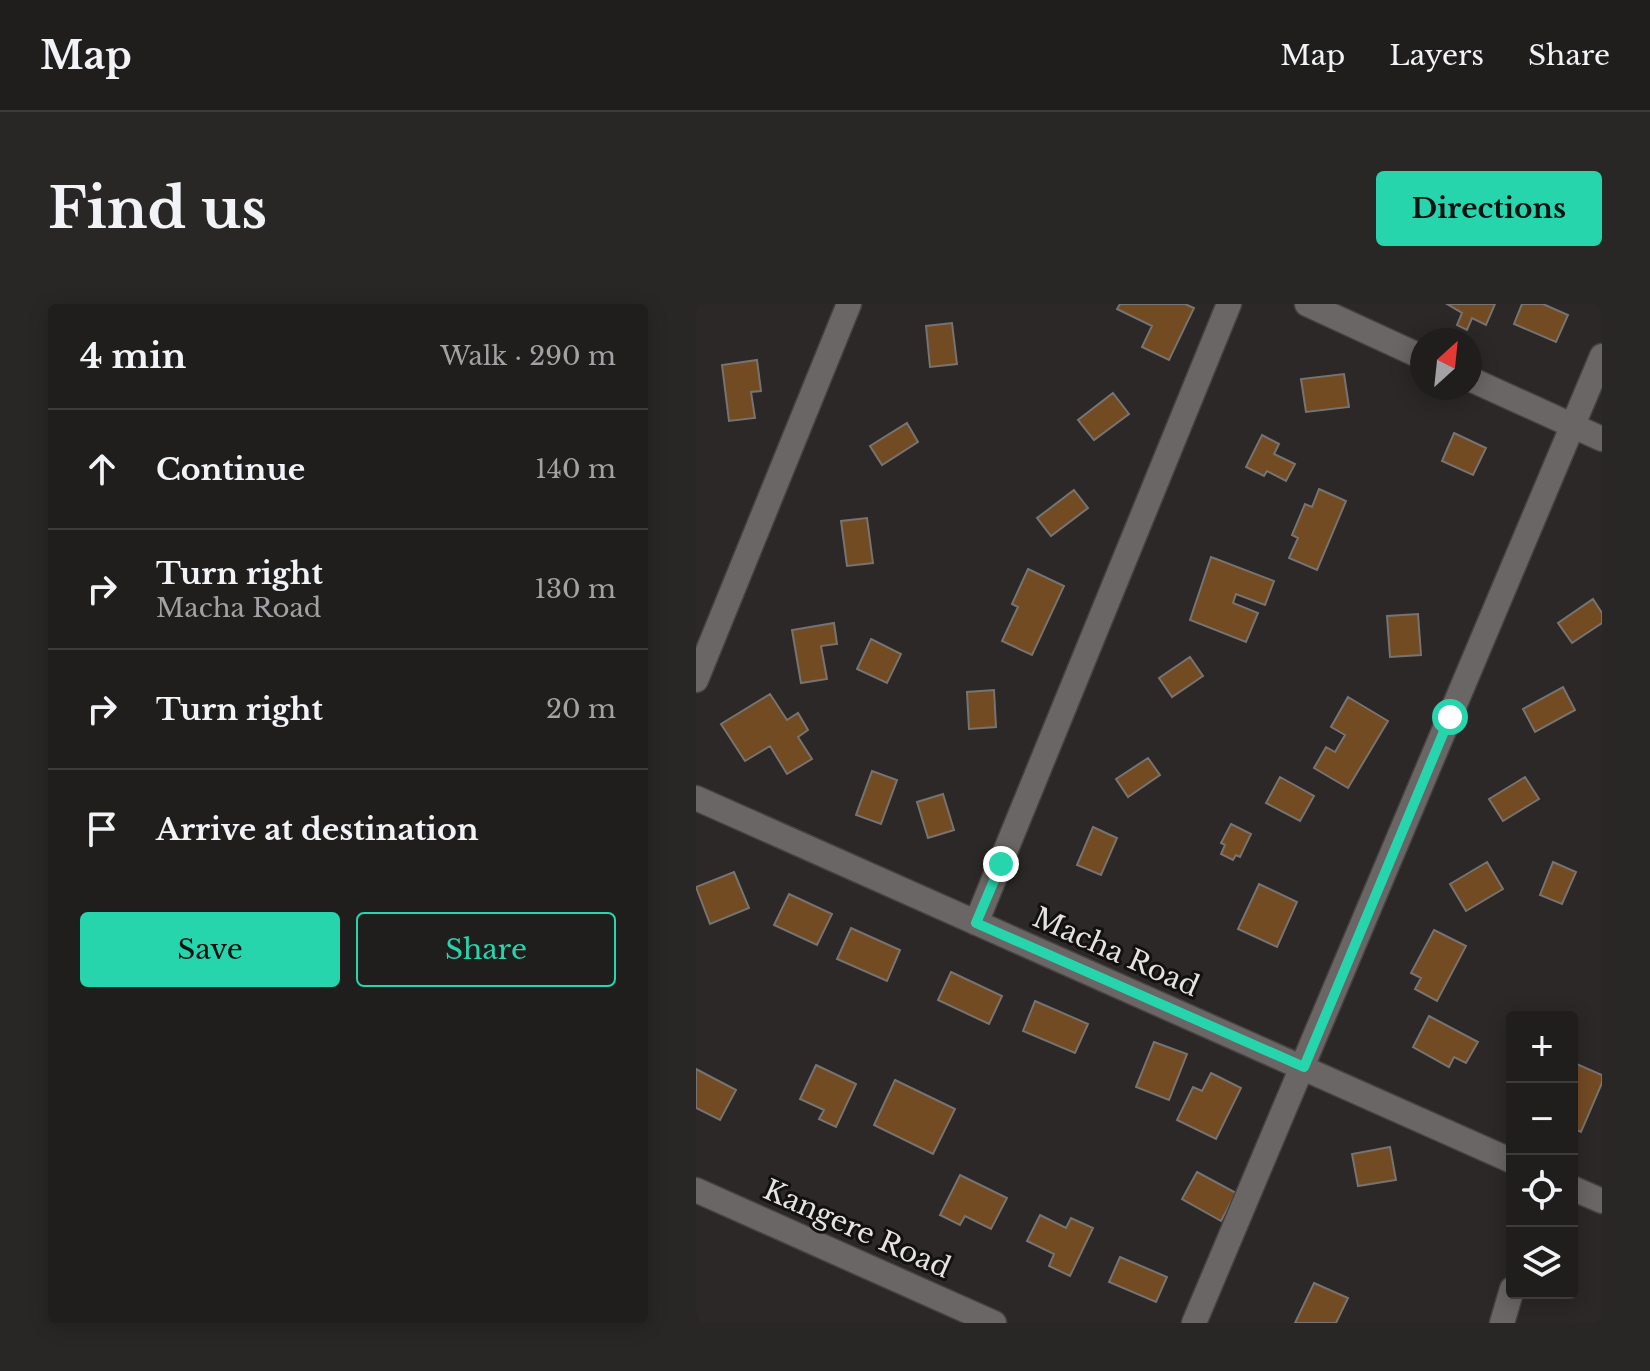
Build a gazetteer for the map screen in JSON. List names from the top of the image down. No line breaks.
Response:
{"streets":{"street":["Macha Road","Kangere Road"]},"north":"top right","page":{"header":"Map","nav":["Map","Layers","Share"],"buttons":["Directions",["Save","Share"]],"title":"Find us","heading":["4 min","Walk · 290 m"],"list":[["Continue","140 m"],["Turn right","Macha Road","130 m"],["Turn right","20 m"],"Arrive at destination"],"map_buttons":["+","−"]}}
